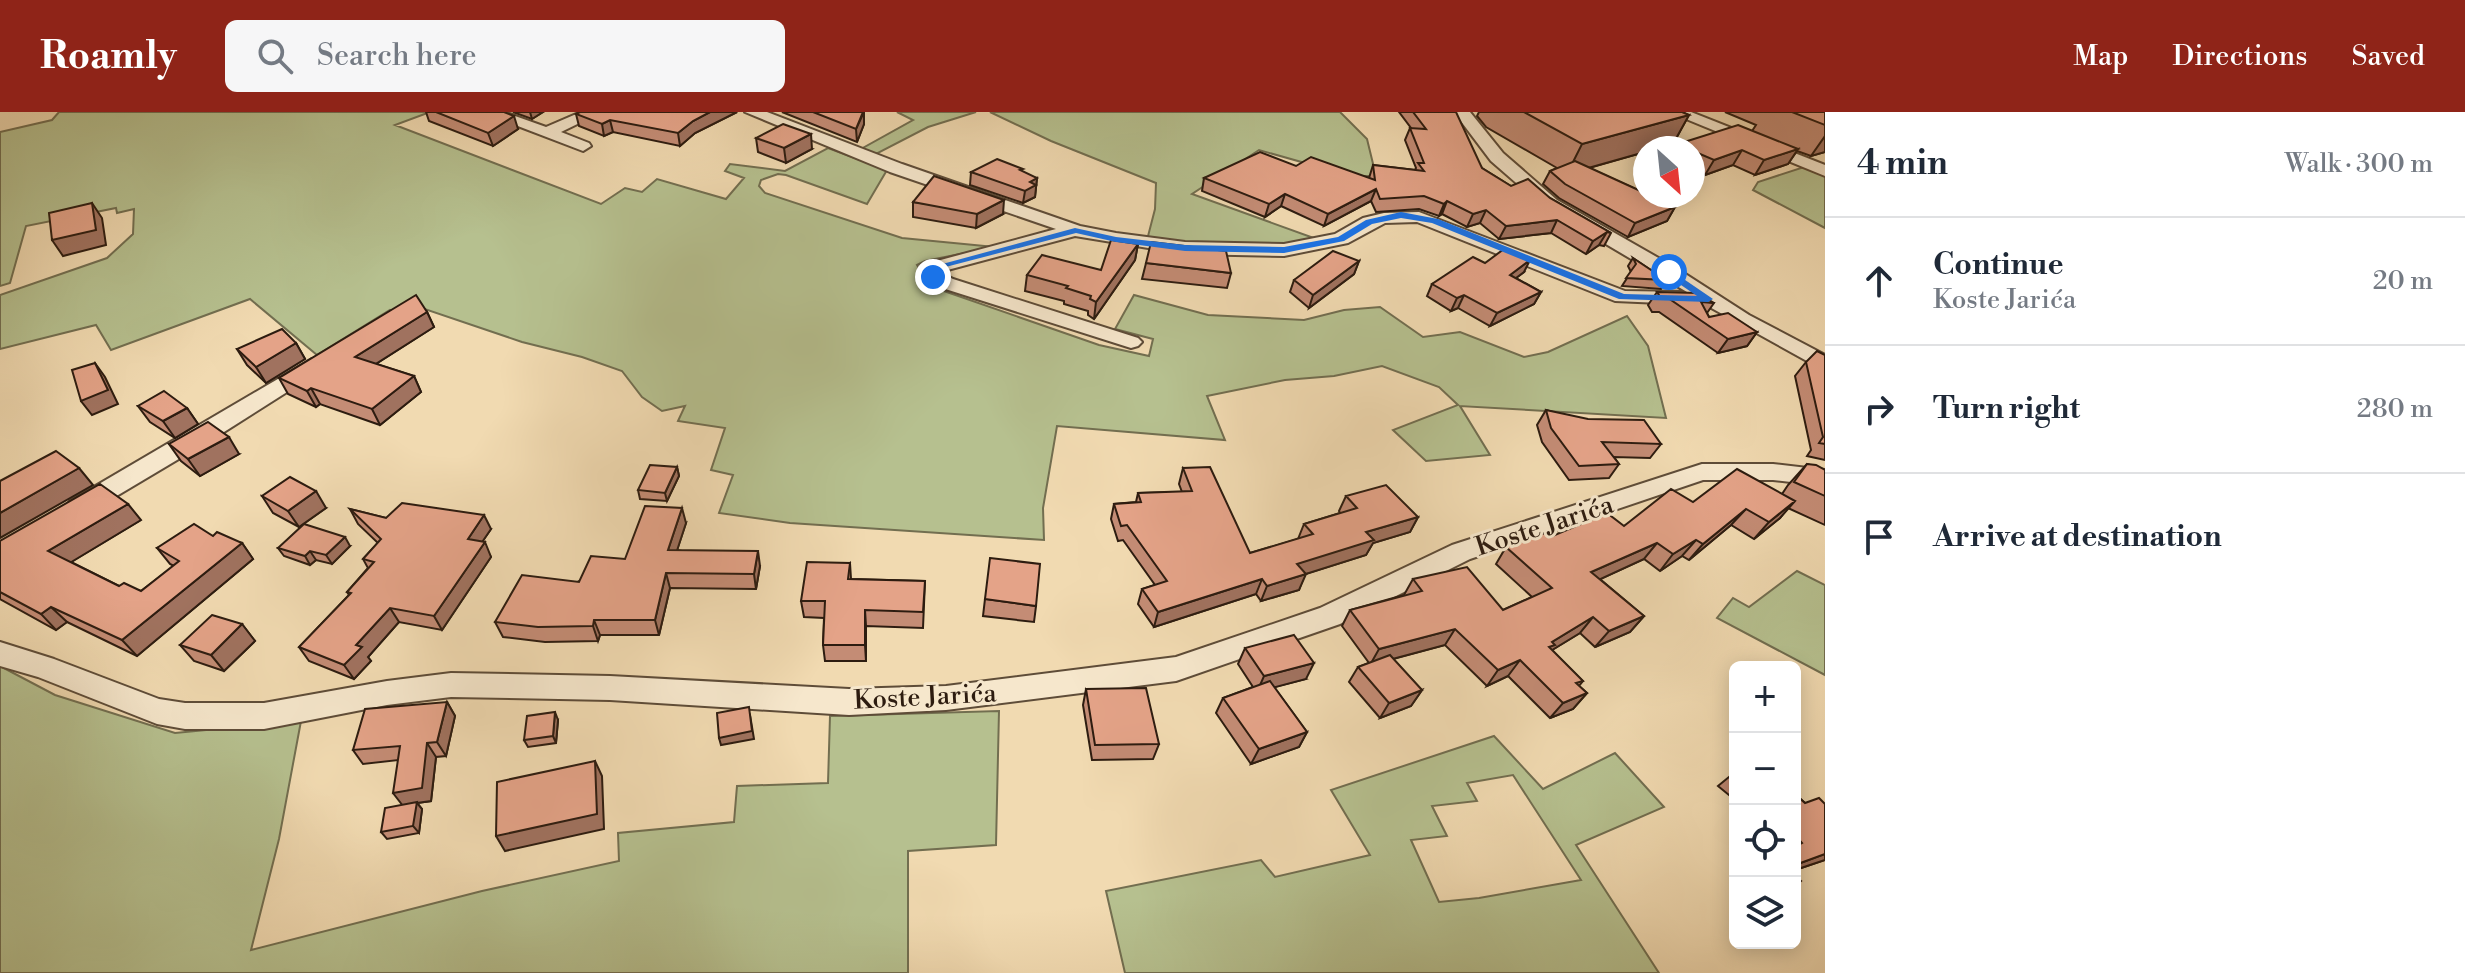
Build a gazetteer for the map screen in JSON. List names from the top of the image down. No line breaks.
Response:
{"streets":{"street":["Koste Jarića"]},"north":"bottom right","page":{"header":"Roamly","search":"Search here","nav":["Map","Directions","Saved"],"heading":["4 min","Walk · 300 m"],"list":[["Continue","Koste Jarića","20 m"],["Turn right","280 m"],"Arrive at destination"],"map_buttons":["+","−"]}}
